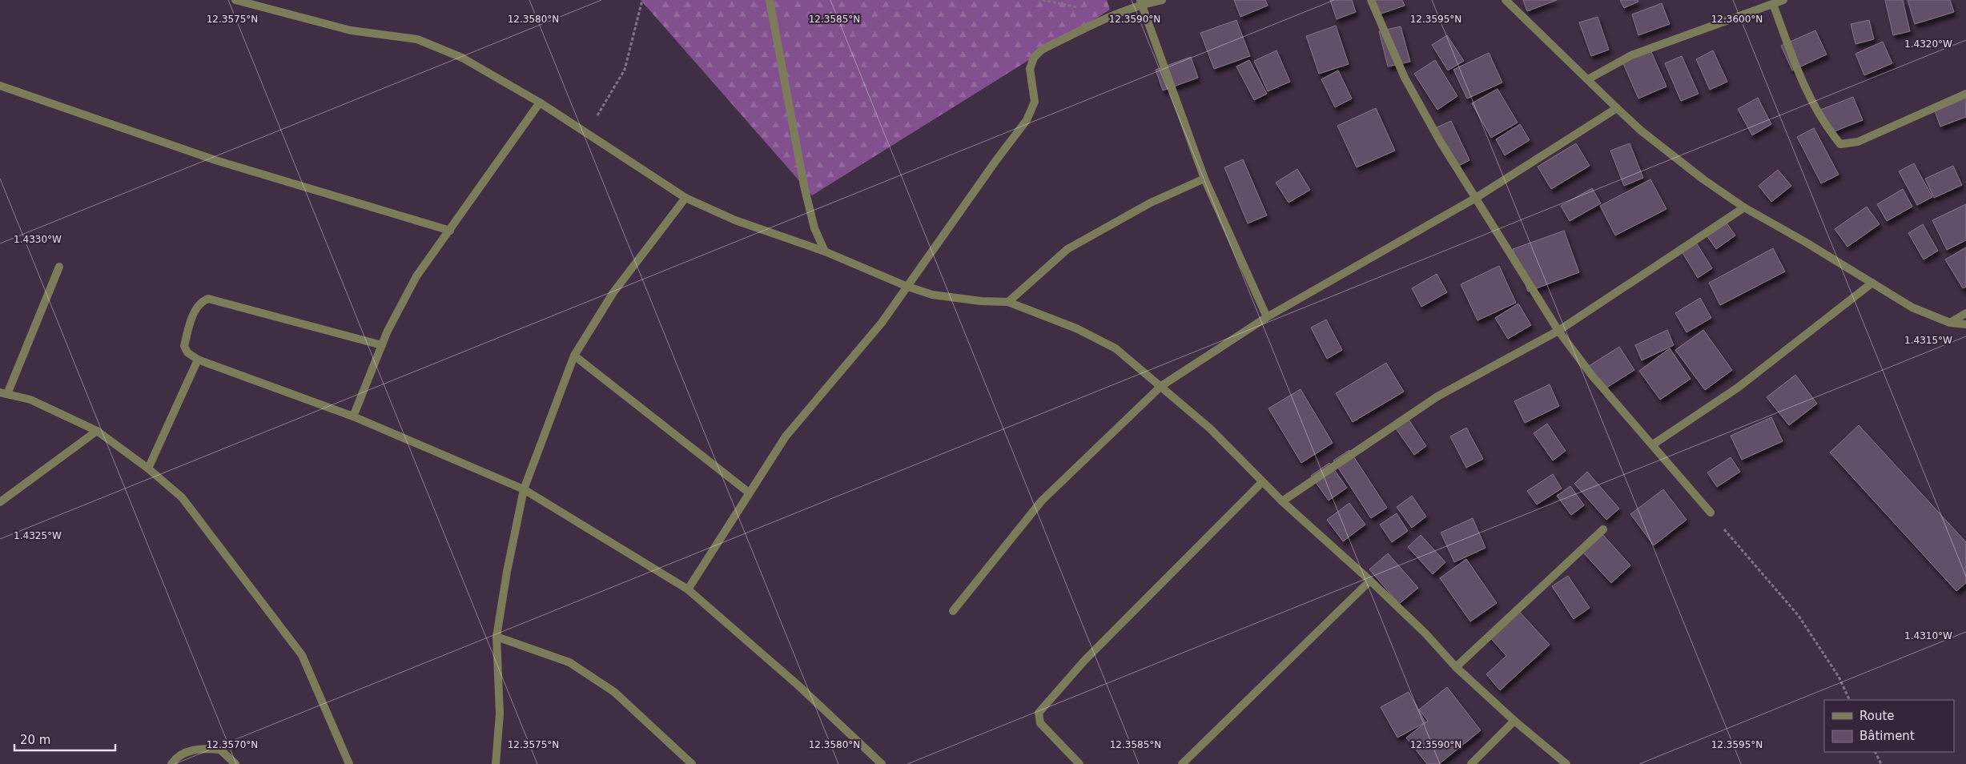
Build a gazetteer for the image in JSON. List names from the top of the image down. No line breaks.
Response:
{"legend":["Route","Bâtiment"],"scale_bar":"20 m","coordinates":["12.3575°N","12.3580°N","12.3585°N","12.3590°N","12.3600°N","12.3595°N","1.4320°W","1.4330°W","1.4315°W","1.4325°W","1.4310°W","12.3570°N"]}
